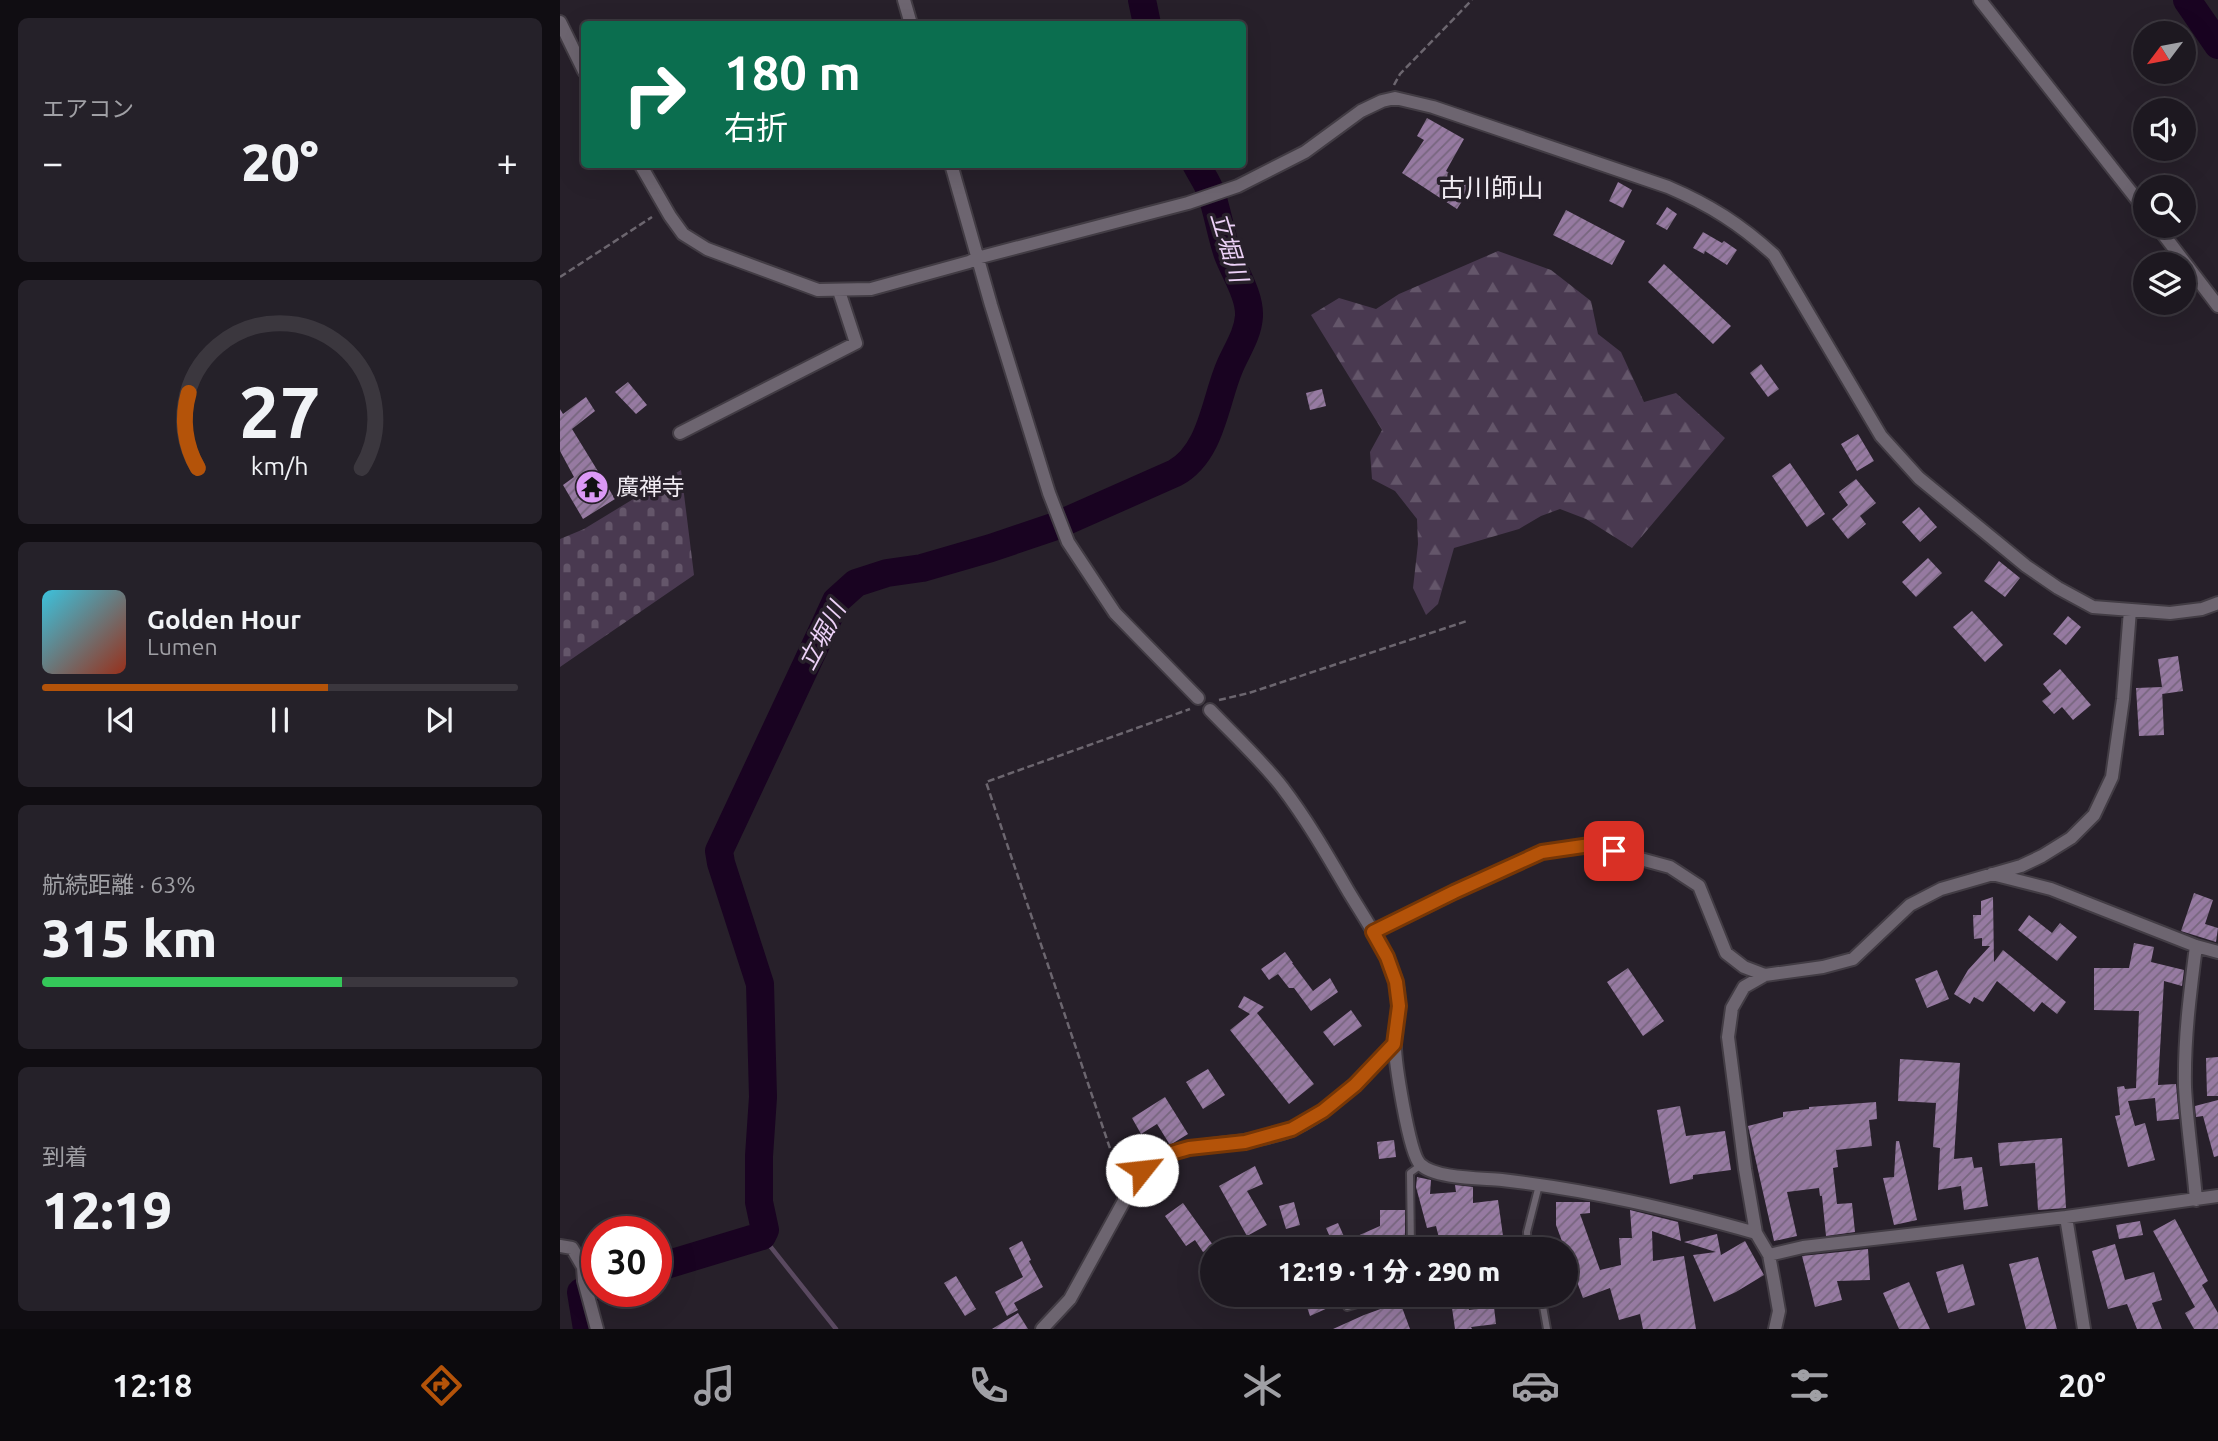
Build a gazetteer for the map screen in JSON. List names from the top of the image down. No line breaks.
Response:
{"districts":["古川師山"],"water":["立堀川"],"places":{"temple":["廣禅寺"]},"north":"bottom left","page":{"tile":["エアコン",["航続距離 · 63%","315 km"],["到着","12:19"]],"turn":["180 m","右折"],"heat":["−","20°","+"],"song":["Golden Hour","Lumen"],"limit":"30","trip":"12:19 · 1 分 · 290 m","tabs":["12:18","20°"],"gauge":["27","km/h"]}}
